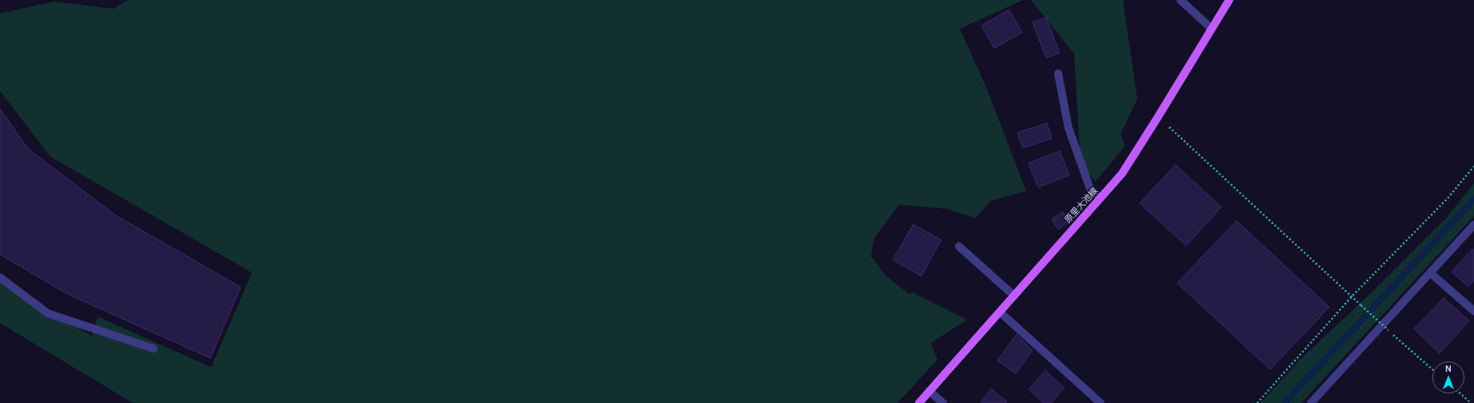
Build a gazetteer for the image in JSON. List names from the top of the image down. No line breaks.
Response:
{"streets":{"main road":["原里大池線"]},"north":"top"}
